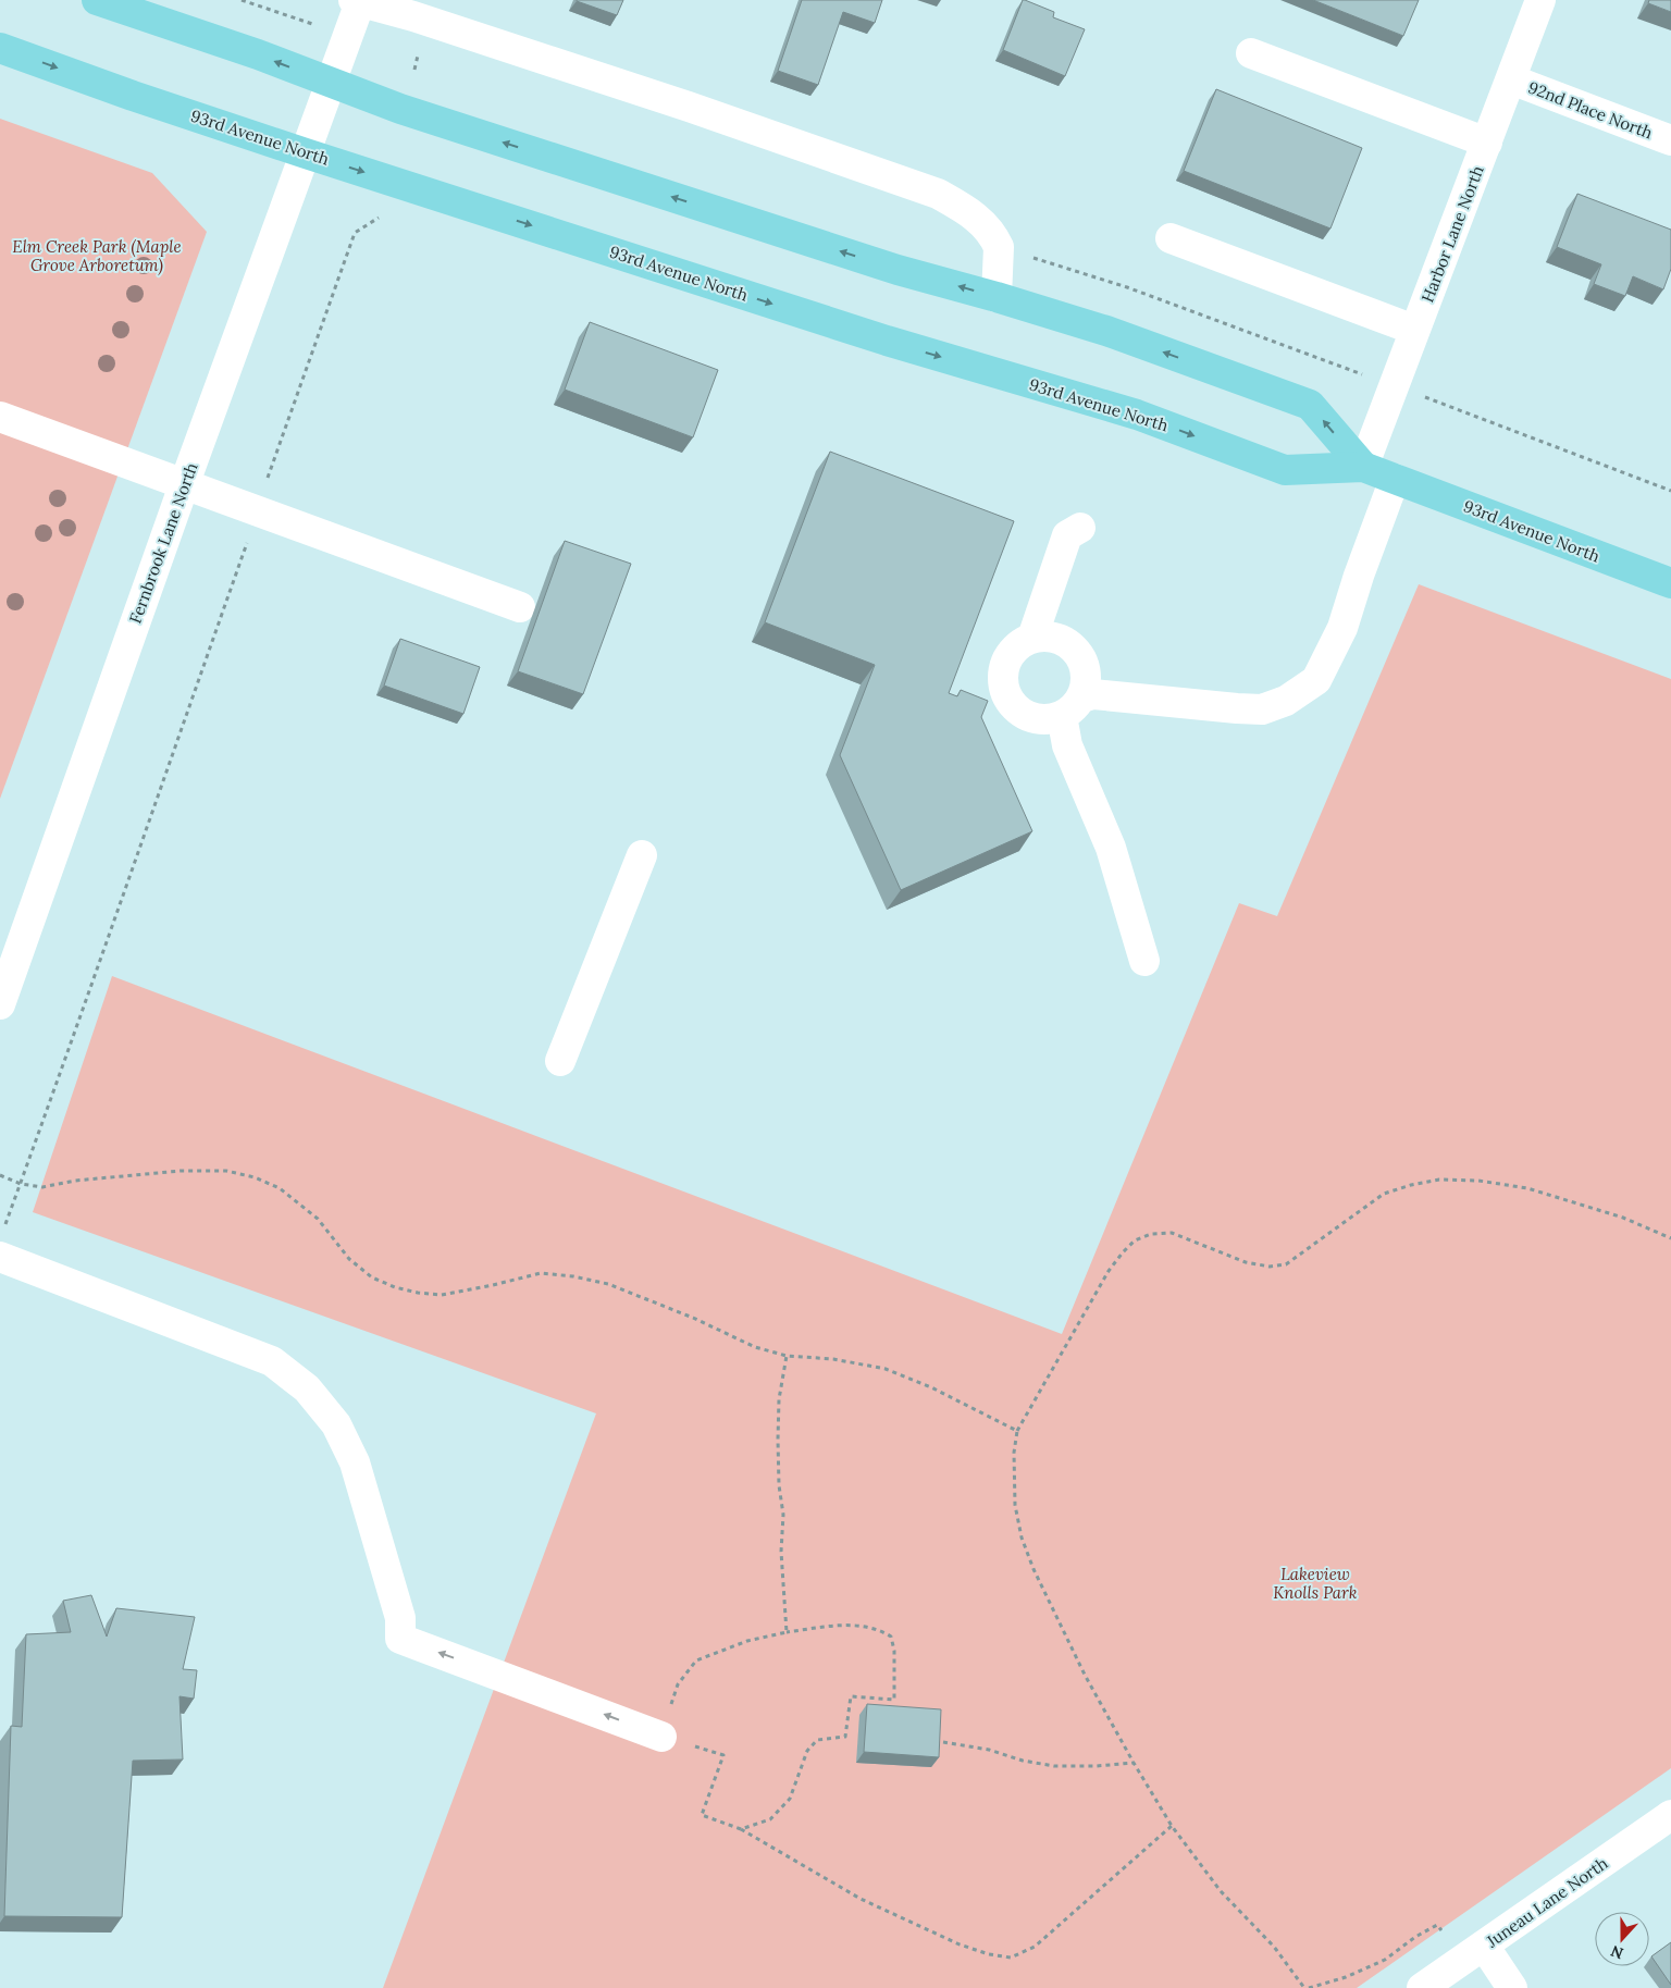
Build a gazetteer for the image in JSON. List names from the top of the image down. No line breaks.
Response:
{"streets":{"main road":["93rd Avenue North"],"street":["92nd Place North","Harbor Lane North","Fernbrook Lane North","Juneau Lane North"]},"crossings":[["92nd Place North","Harbor Lane North"],["93rd Avenue North","Harbor Lane North"],["93rd Avenue North","Fernbrook Lane North"]],"parks":["Elm Creek Park (Maple Grove Arboretum)","Lakeview Knolls Park"],"north":"bottom"}
